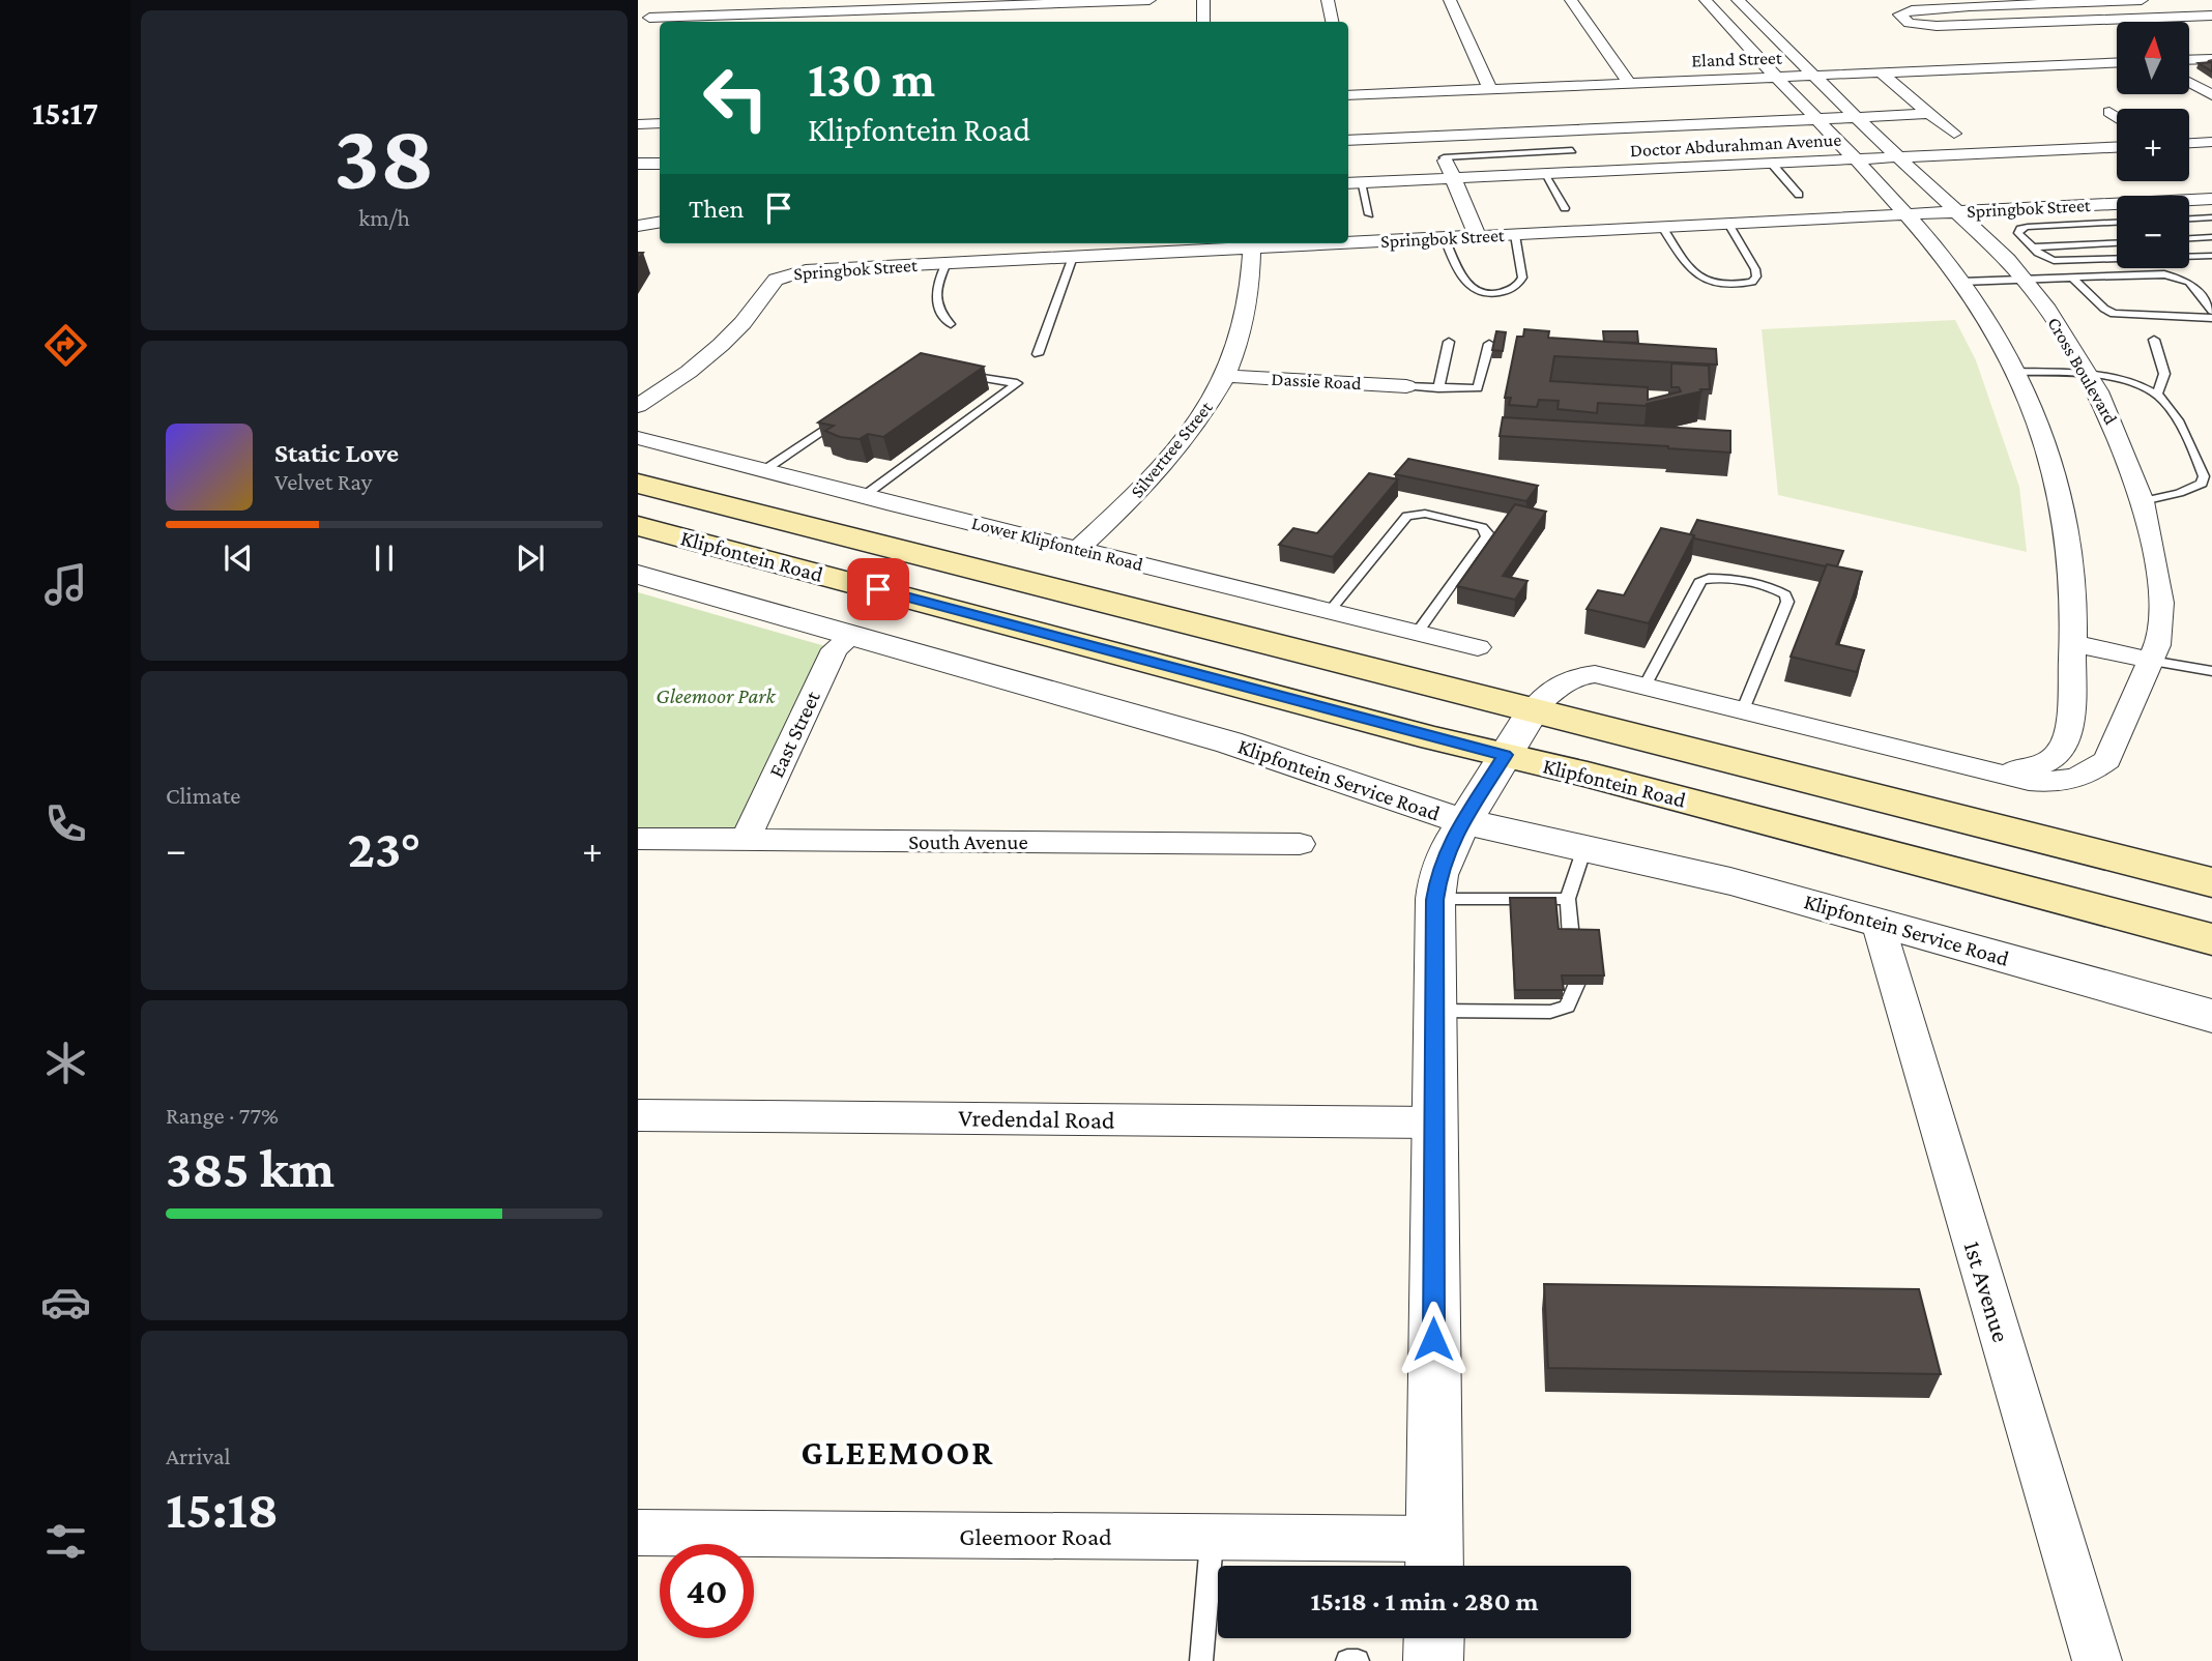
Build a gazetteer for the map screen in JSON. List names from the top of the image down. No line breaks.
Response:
{"streets":{"main road":["Klipfontein Road"],"street":["Eland Street","Doctor Abdurahman Avenue","Springbok Street","Cross Boulevard","Dassie Road","Silvertree Street","Lower Klipfontein Road","East Street","Klipfontein Service Road","South Avenue","Vredendal Road","1st Avenue","Gleemoor Road"]},"crossings":[["Eland Street","Cross Boulevard"],["Doctor Abdurahman Avenue","Cross Boulevard"],["Springbok Street","Cross Boulevard"],["Springbok Street","Silvertree Street"],["Cross Boulevard","Klipfontein Road"],["Dassie Road","Silvertree Street"],["Silvertree Street","Lower Klipfontein Road"],["East Street","Klipfontein Service Road"],["East Street","South Avenue"],["Klipfontein Service Road","1st Avenue"]],"districts":["GLEEMOOR"],"parks":["Gleemoor Park"],"north":"top","page":{"tabs":"15:17","tile":[["38","km/h"],"Climate",["Range · 77%","385 km"],["Arrival","15:18"]],"map_buttons":["+","−"],"turn":["130 m","Klipfontein Road"],"then":"Then","song":["Static Love","Velvet Ray"],"heat":["−","23°","+"],"limit":"40","trip":"15:18 · 1 min · 280 m"}}
